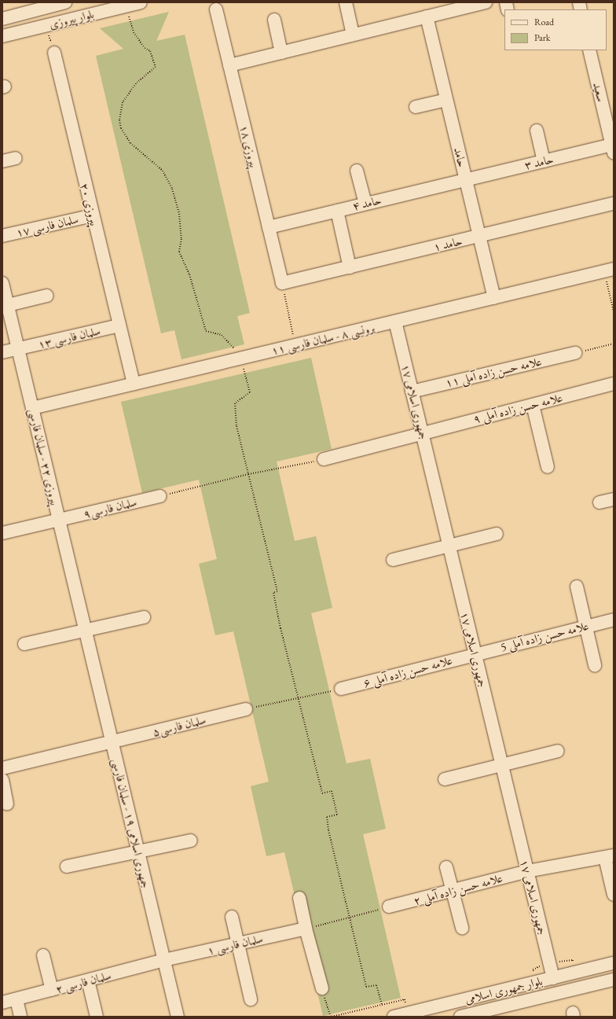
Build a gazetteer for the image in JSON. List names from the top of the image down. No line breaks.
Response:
{"streets":{"street":["بلوار پیروزی","سعید","پیروزی ۱۸","حامد","حامد ۳","حامد ۴","پیروزی ۲۰","سلمان فارسی ۱۷","حامد ۱","سلمان فارسی ۱۳","برونسی ۸ - سلمان فارسی ۱۱","علامه حسن زاده آملی ۱۱","جمهوری اسلامی ۱۷","علامه حسن زاده آملی ۹","پیروزی ۲۲ - سلمان فارسی","سلمان فارسی۹","علامه حسن زاده آملی 5","علامه حسن زاده آملی ۶","سلمان فارسی۵","جمهوری اسلامی ۱۹ - سلمان فارسی","علامه حسن زاده آملی ۲","سلمان فارسی ۱","سلمان فارسی ۲","بلوار جمهوری اسلامی"]},"crossings":[["سعید","حامد ۳"],["پیروزی ۱۸","حامد ۴"],["پیروزی ۱۸","حامد ۱"],["حامد","حامد ۳"],["حامد","حامد ۴"],["حامد","حامد ۱"],["حامد","برونسی ۸ - سلمان فارسی ۱۱"],["حامد ۳","حامد ۴"],["پیروزی ۲۰","سلمان فارسی ۱۷"],["پیروزی ۲۰","سلمان فارسی ۱۳"],["پیروزی ۲۰","برونسی ۸ - سلمان فارسی ۱۱"],["سلمان فارسی ۱۳","پیروزی ۲۲ - سلمان فارسی"],["برونسی ۸ - سلمان فارسی ۱۱","جمهوری اسلامی ۱۷"],["برونسی ۸ - سلمان فارسی ۱۱","پیروزی ۲۲ - سلمان فارسی"],["علامه حسن زاده آملی ۱۱","جمهوری اسلامی ۱۷"],["جمهوری اسلامی ۱۷","علامه حسن زاده آملی ۹"],["جمهوری اسلامی ۱۷","علامه حسن زاده آملی 5"],["جمهوری اسلامی ۱۷","علامه حسن زاده آملی ۶"],["جمهوری اسلامی ۱۷","علامه حسن زاده آملی ۲"],["جمهوری اسلامی ۱۷","بلوار جمهوری اسلامی"],["پیروزی ۲۲ - سلمان فارسی","سلمان فارسی۹"],["پیروزی ۲۲ - سلمان فارسی","جمهوری اسلامی ۱۹ - سلمان فارسی"],["علامه حسن زاده آملی 5","علامه حسن زاده آملی ۶"],["سلمان فارسی۵","جمهوری اسلامی ۱۹ - سلمان فارسی"],["جمهوری اسلامی ۱۹ - سلمان فارسی","سلمان فارسی ۱"],["جمهوری اسلامی ۱۹ - سلمان فارسی","سلمان فارسی ۲"],["سلمان فارسی ۱","سلمان فارسی ۲"]],"legend":["Road","Park"]}
